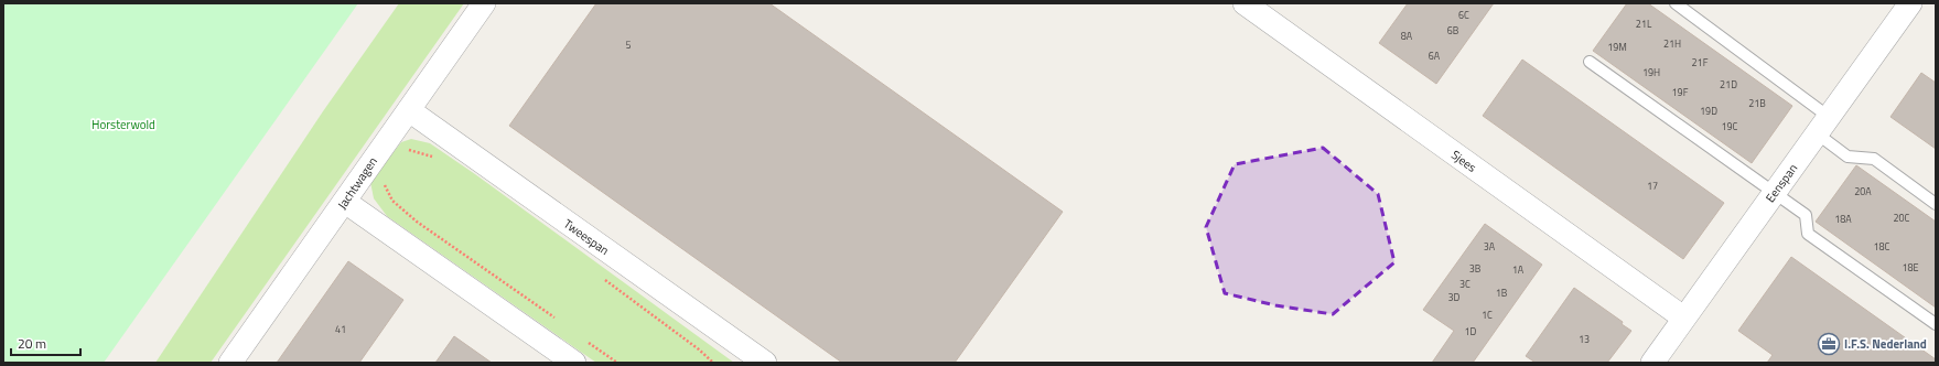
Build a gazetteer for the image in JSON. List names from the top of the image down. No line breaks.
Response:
{"streets":{"street":["Sjees","Jachtwagen","Eenspan","Tweespan"]},"crossings":[["Sjees","Eenspan"],["Jachtwagen","Tweespan"]],"parks":["Horsterwold"],"places":{"office":["I.F.S. Nederland"]},"house_numbers":["6C","21L","6B","8A","21H","5","19M","6A","21F","19H","21D","19F","21B","19D","19C","17","20A","20C","18A","3A","18C","18E","3B","1A","3C","1B","3D","1C","41","1D","13"],"scale_bar":"20 m"}
